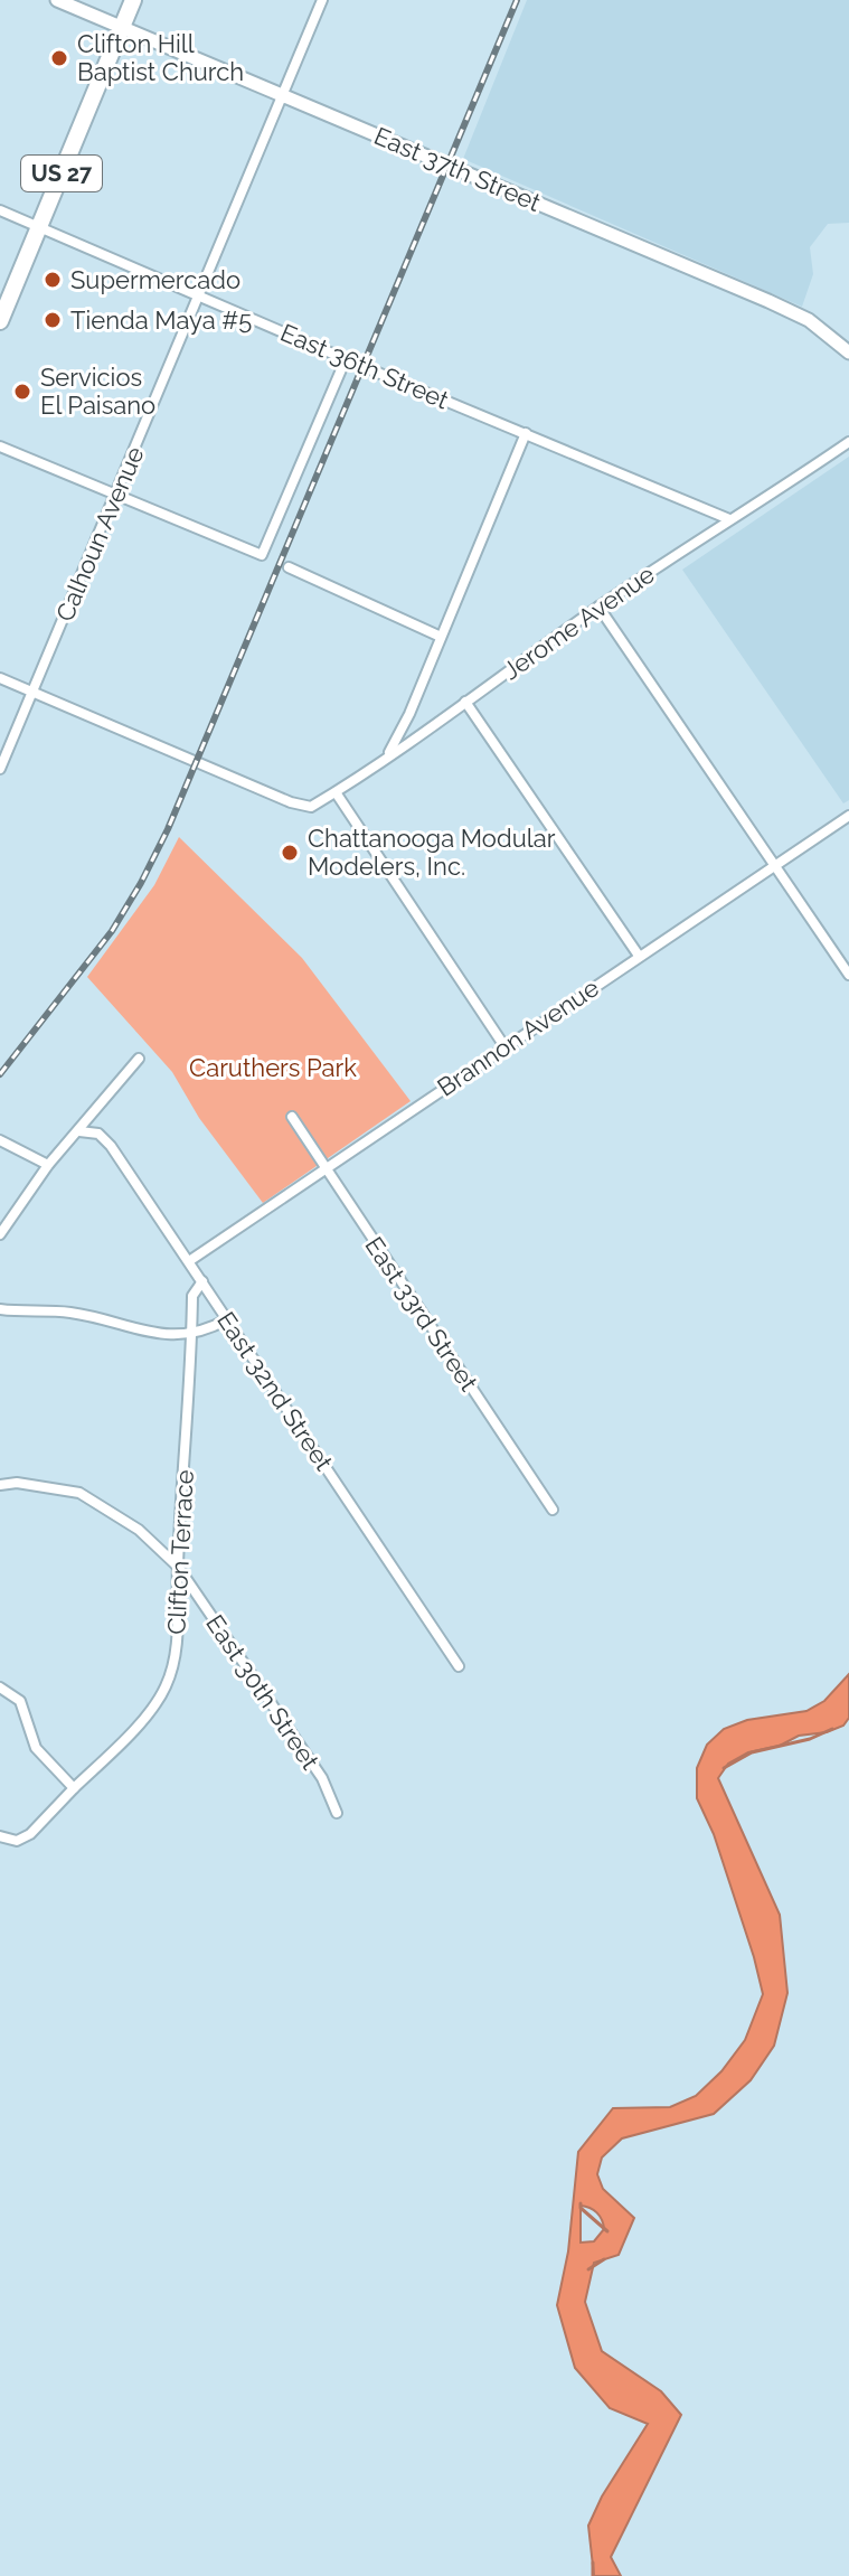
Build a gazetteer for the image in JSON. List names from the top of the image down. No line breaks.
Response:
{"streets":{"highway":["US 27"],"main road":["East 37th Street"],"street":["East 36th Street","Calhoun Avenue","Jerome Avenue","Brannon Avenue","East 33rd Street","East 32nd Street","Clifton Terrace","East 30th Street"]},"crossings":[["East 37th Street","US 27"],["East 37th Street","Calhoun Avenue"],["US 27","East 36th Street"],["East 36th Street","Calhoun Avenue"],["East 36th Street","Jerome Avenue"],["Calhoun Avenue","Jerome Avenue"],["Brannon Avenue","East 33rd Street"],["Brannon Avenue","East 32nd Street"],["East 32nd Street","Clifton Terrace"],["Clifton Terrace","East 30th Street"]],"parks":["Caruthers Park"],"places":["Clifton Hill Baptist Church","Supermercado","Tienda Maya #5","Servicios El Paisano","Chattanooga Modular Modelers, Inc."]}
